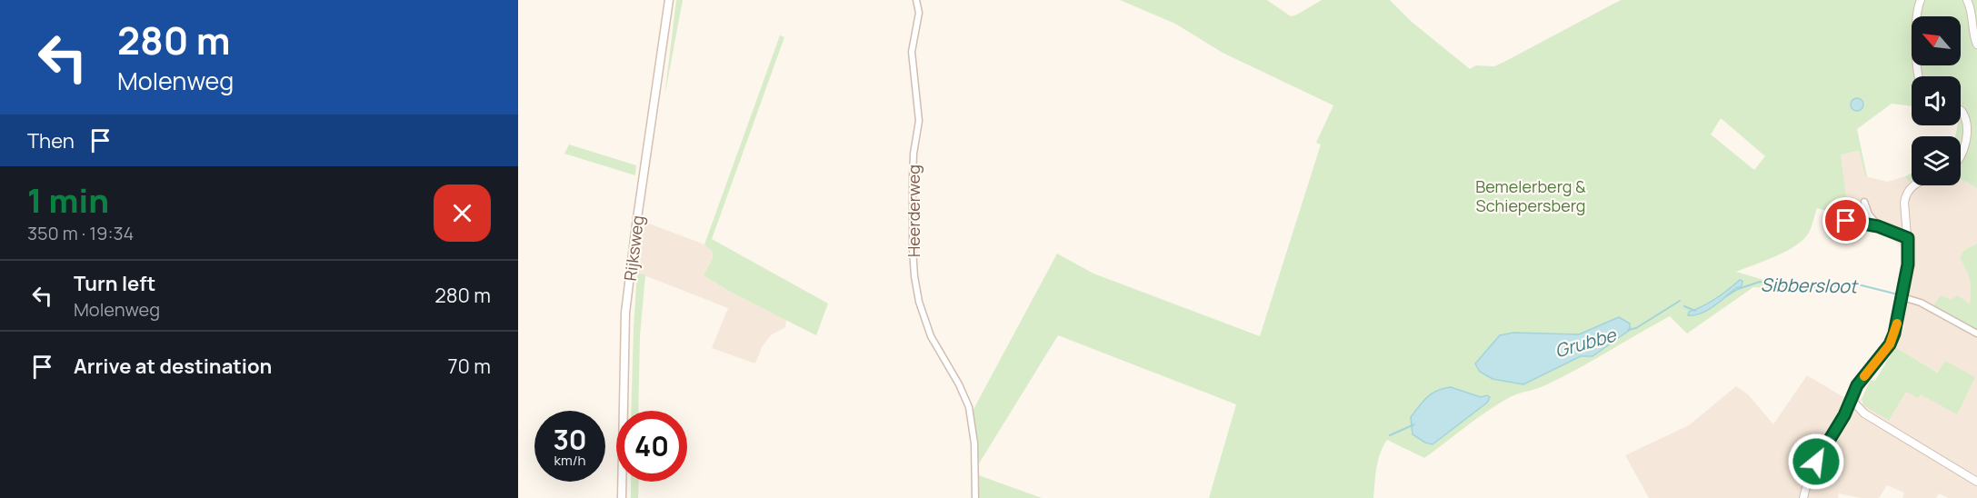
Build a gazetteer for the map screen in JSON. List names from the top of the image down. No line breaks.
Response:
{"streets":{"main road":["Rijksweg"],"street":["Heerderweg"]},"water":["Sibbersloot","Grubbe"],"parks":["Bemelerberg & Schiepersberg"],"north":"top left","page":{"turn":["280 m","Molenweg"],"then":"Then","heading":["1 min","350 m · 19:34"],"list":[{"name":"Turn left","note":"Molenweg","value":"280 m"},{"name":"Arrive at destination","value":"70 m"}],"speed":"30 km/h","limit":"40"}}
